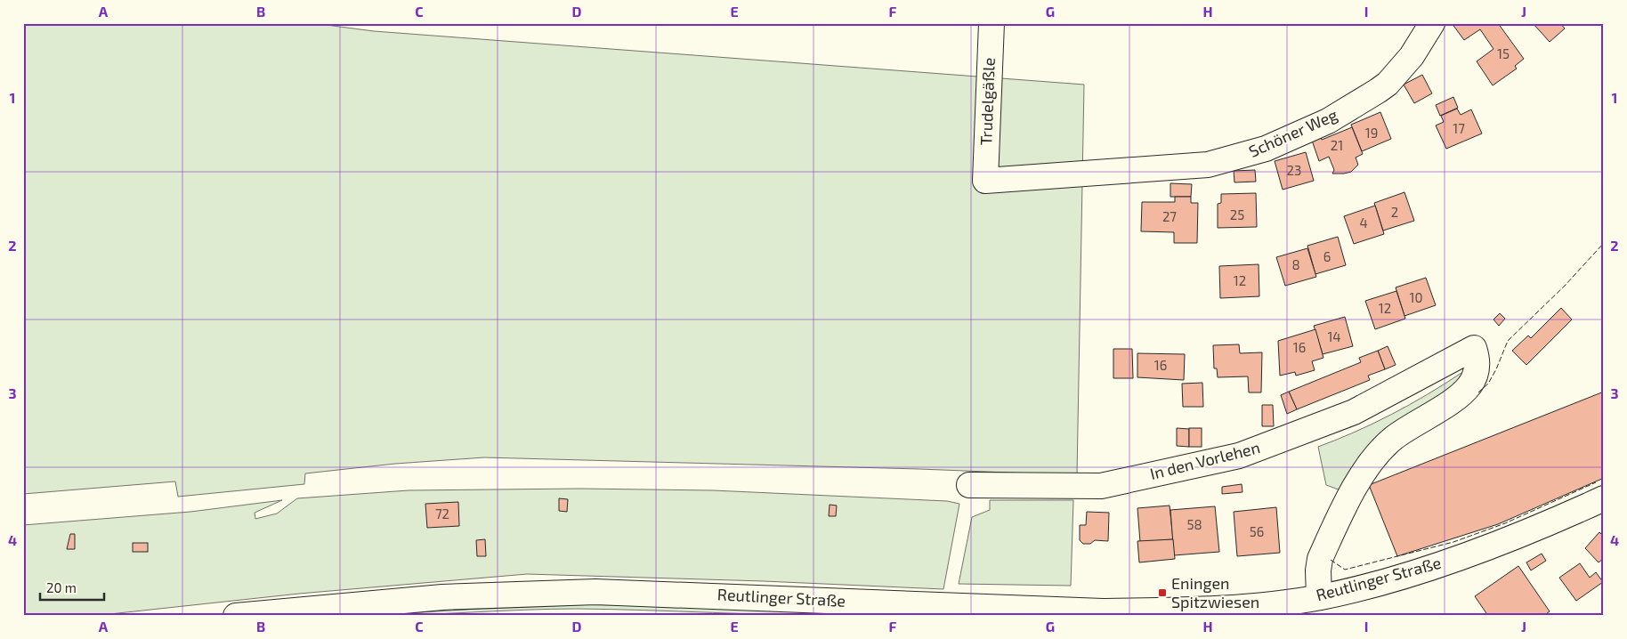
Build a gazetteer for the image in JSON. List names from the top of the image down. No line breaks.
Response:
{"streets":{"street":["Trudelgäßle","Schöner Weg","In den Vorlehen","Reutlinger Straße"]},"crossings":[["Trudelgäßle","Schöner Weg"],["In den Vorlehen","Reutlinger Straße"]],"places":{"transit":["Eningen Spitzwiesen"]},"house_numbers":["15","17","19","21","23","2","25","27","4","6","8","12","10","12","14","16","16","72","58","56"],"scale_bar":"20 m","grid":{"columns":["A","B","C","D","E","F","G","H","I","J"],"rows":["1","2","3","4"]}}
